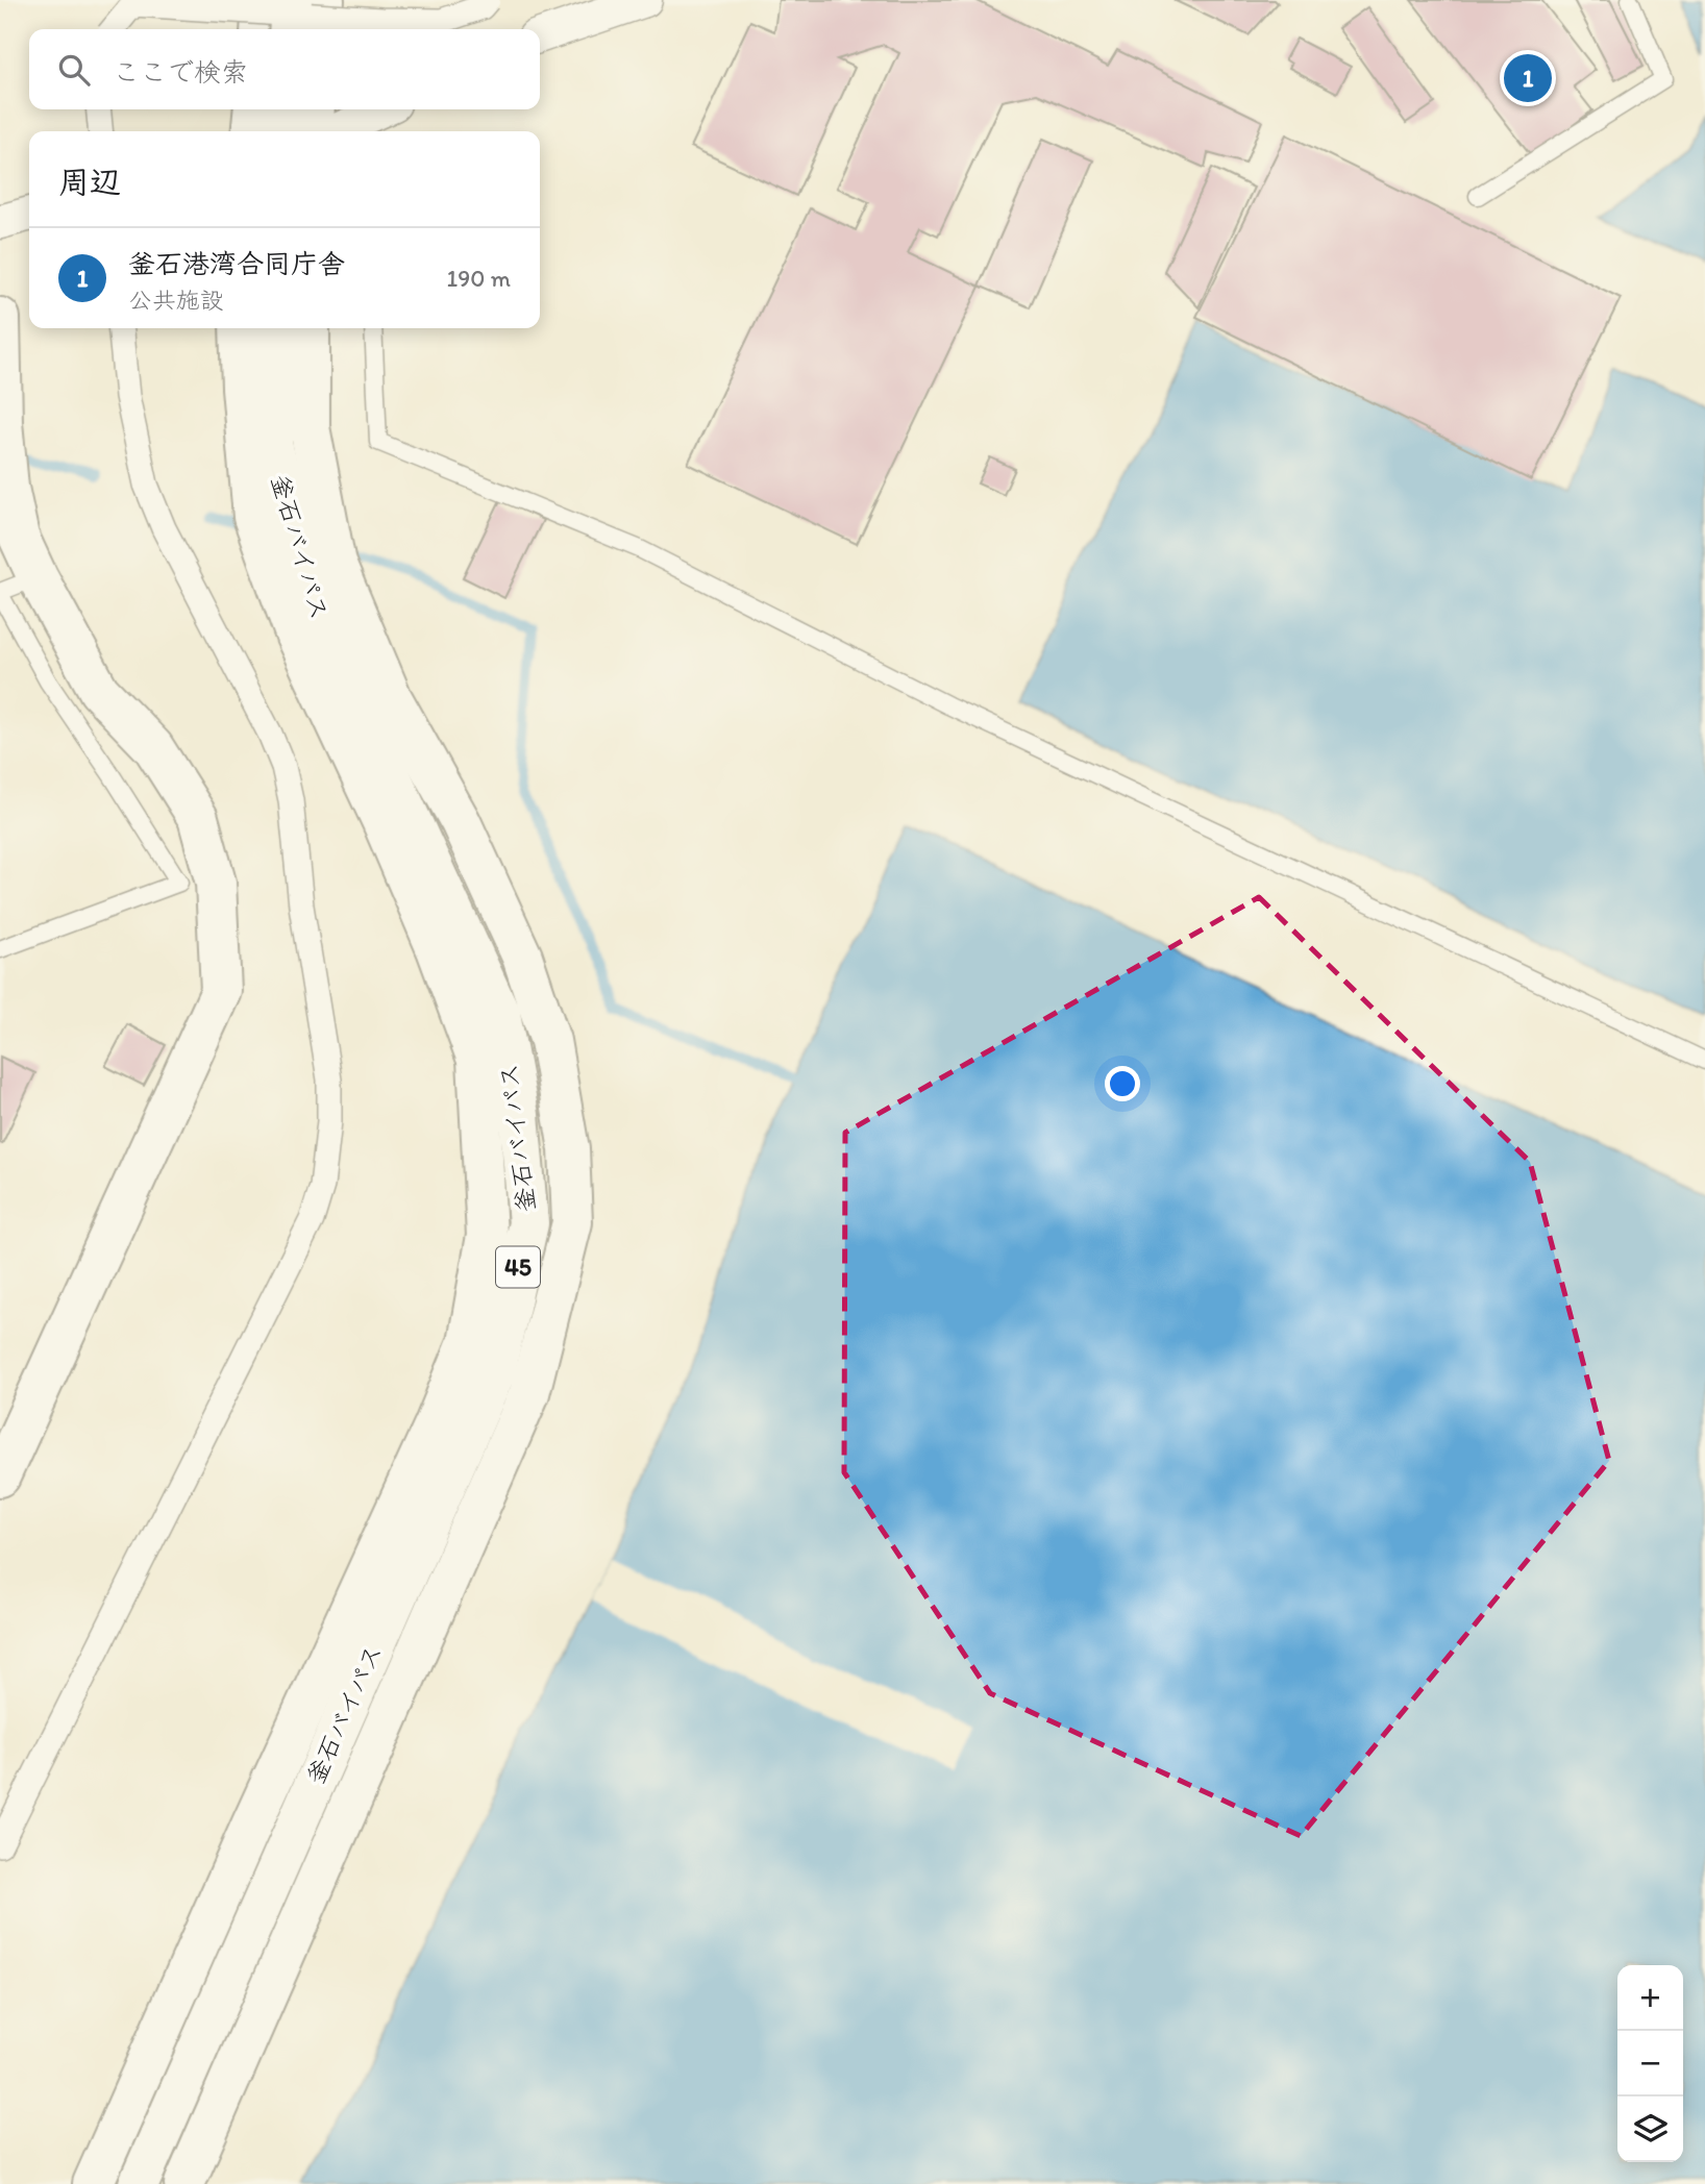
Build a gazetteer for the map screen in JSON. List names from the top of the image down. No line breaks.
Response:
{"streets":{"main road":["釜石バイパス","45"]},"page":{"search":"ここで検索","pins":"1","heading":"周辺","list":[{"mark":"1","name":"釜石港湾合同庁舎","note":"公共施設","value":"190 m"}],"map_buttons":["+","−"]}}
